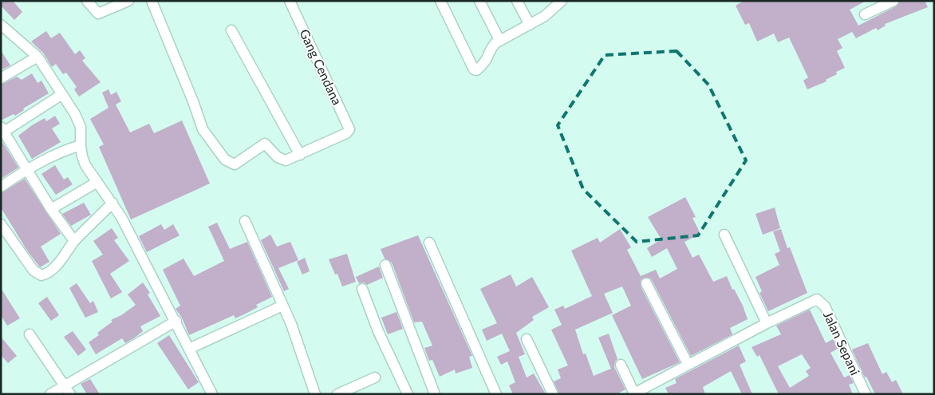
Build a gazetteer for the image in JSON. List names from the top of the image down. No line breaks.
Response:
{"streets":{"street":["Gang Cendana","Jalan Sepani"]}}
